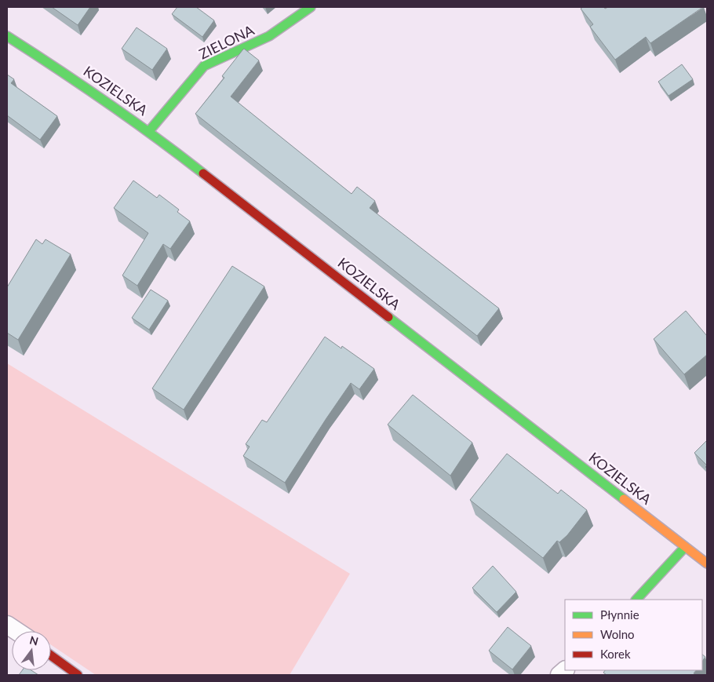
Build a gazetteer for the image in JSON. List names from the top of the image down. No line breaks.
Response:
{"streets":{"street":["ZIELONA","KOZIELSKA"]},"crossings":[["ZIELONA","KOZIELSKA"]],"legend":["Płynnie","Wolno","Korek"],"north":"top"}
